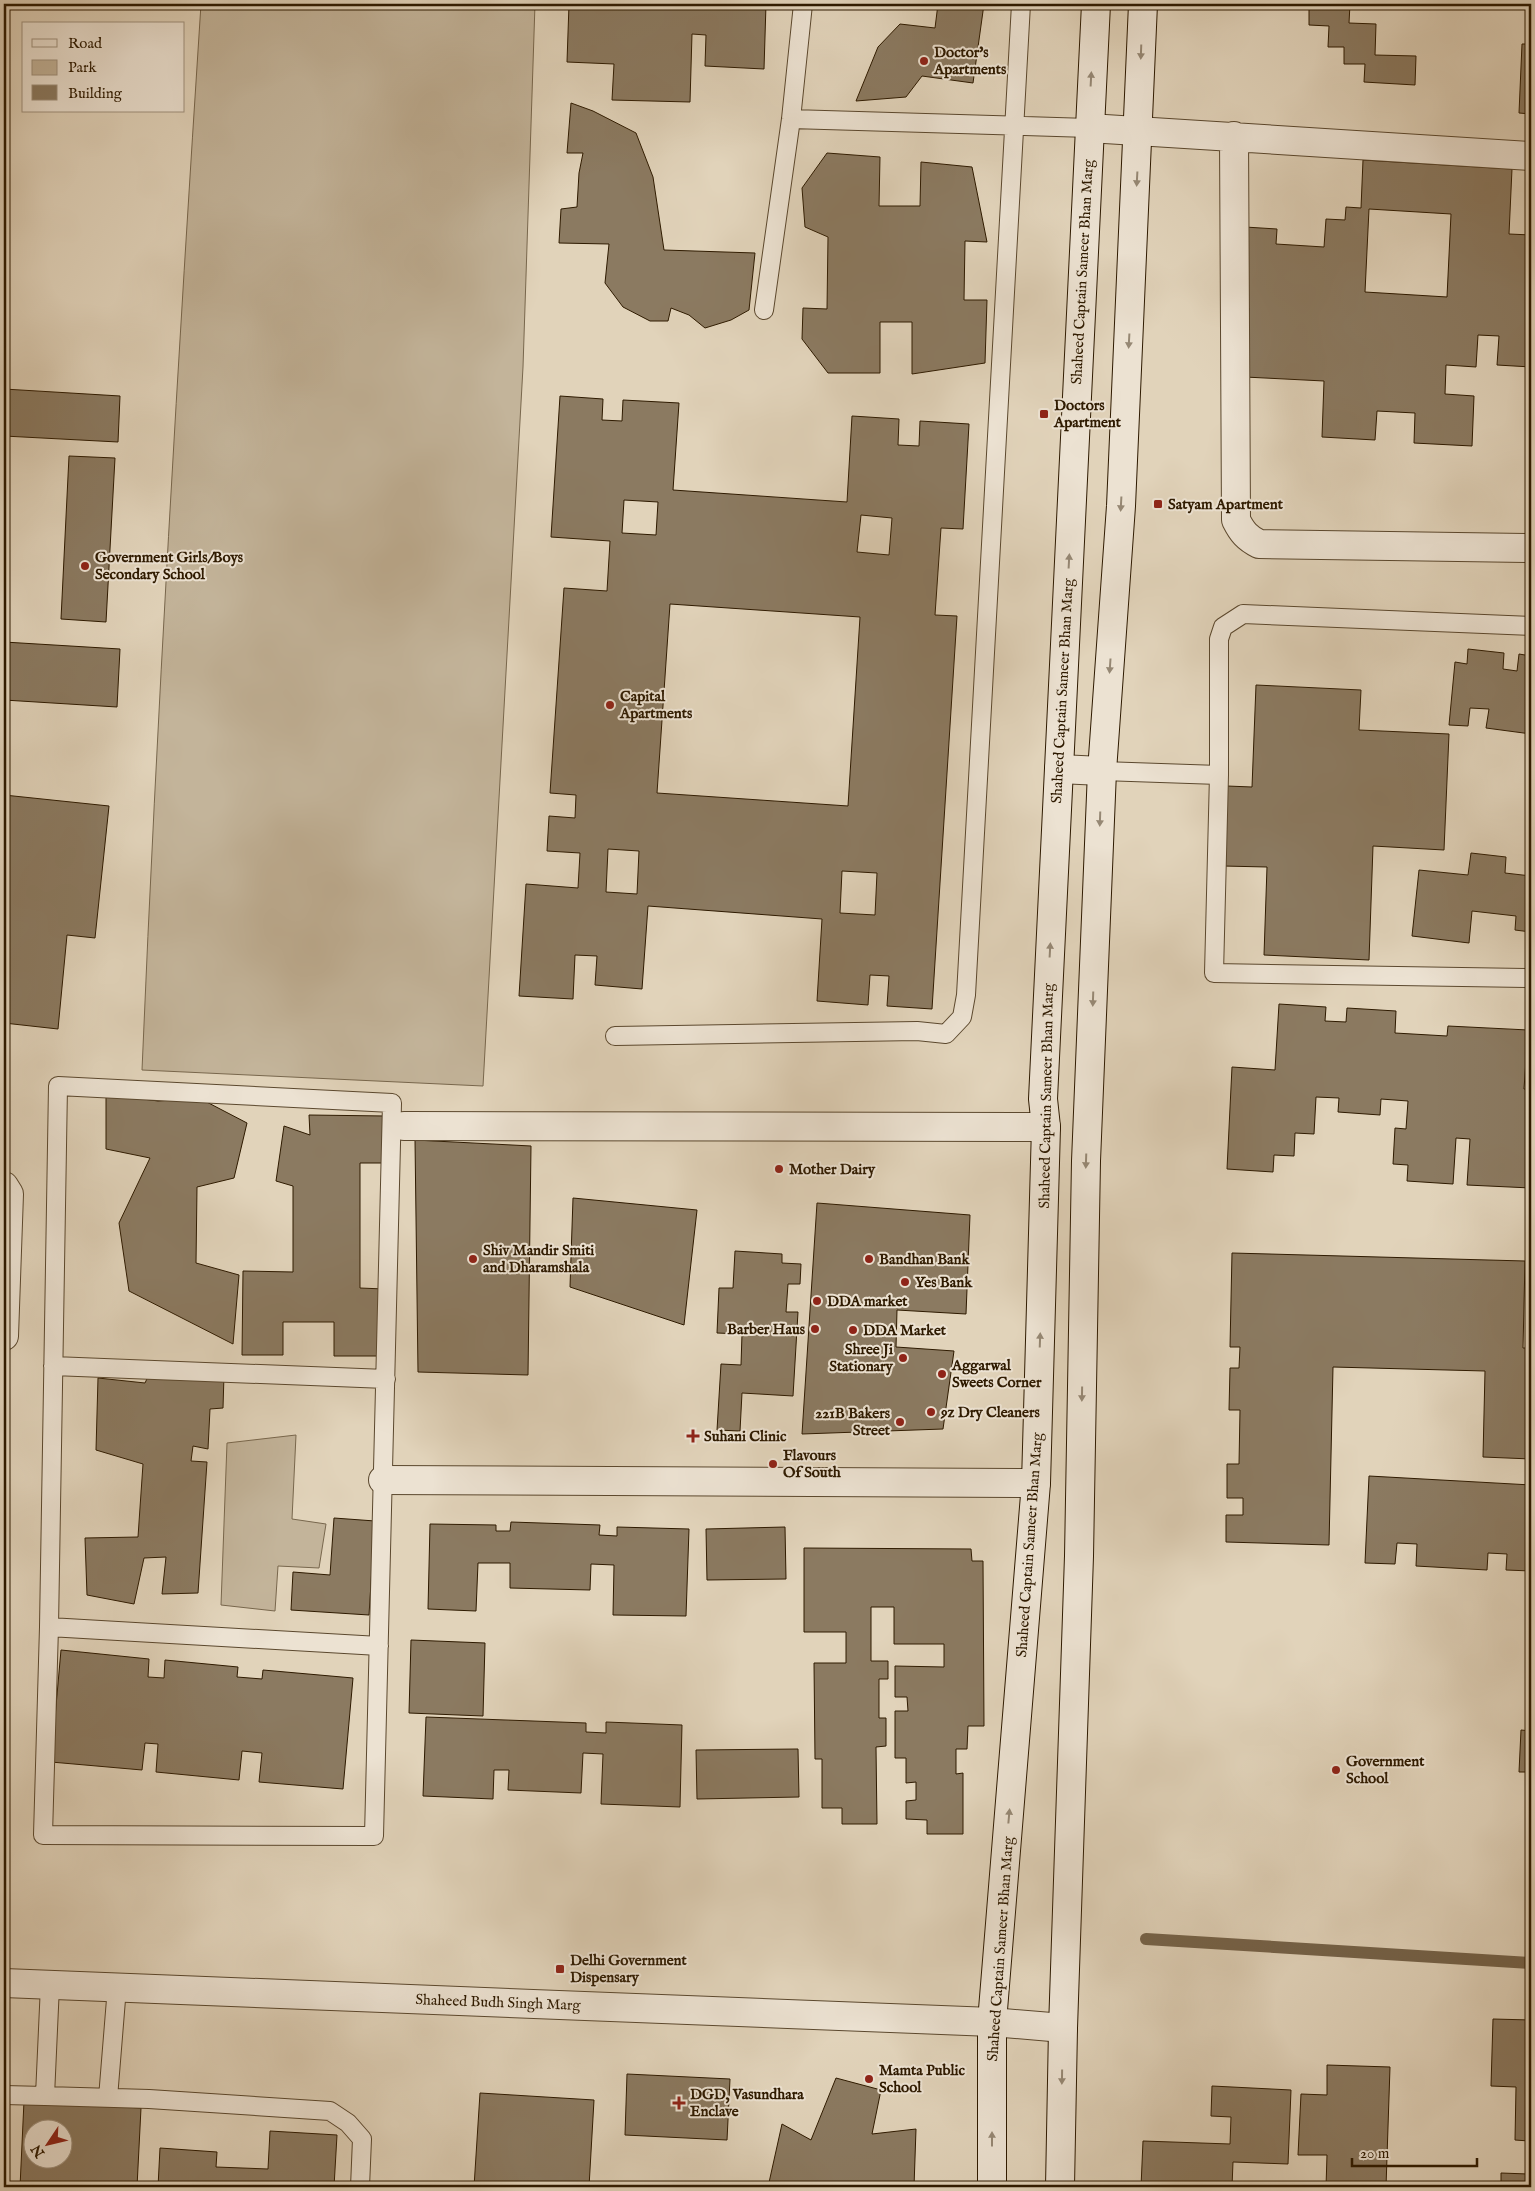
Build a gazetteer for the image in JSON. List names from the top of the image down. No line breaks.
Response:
{"streets":{"street":["Shaheed Captain Sameer Bhan Marg","Shaheed Budh Singh Marg"]},"crossings":[["Shaheed Captain Sameer Bhan Marg","Shaheed Budh Singh Marg"]],"places":{"other":["Doctor's Apartments","Government Girls/Boys Secondary School","Capital Apartments","Mother Dairy","Shiv Mandir Smiti and Dharamshala","Bandhan Bank","Yes Bank","DDA market","Barber Haus","DDA Market","Shree Ji Stationary","Aggarwal Sweets Corner","9z Dry Cleaners","221B Bakers Street","Flavours Of South","Government School","Mamta Public School"],"transit":["Doctors Apartment","Satyam Apartment","Delhi Government Dispensary"],"health":["Suhani Clinic","DGD, Vasundhara Enclave"]},"legend":["Road","Park","Building"],"scale_bar":"20 m","north":"bottom left"}
